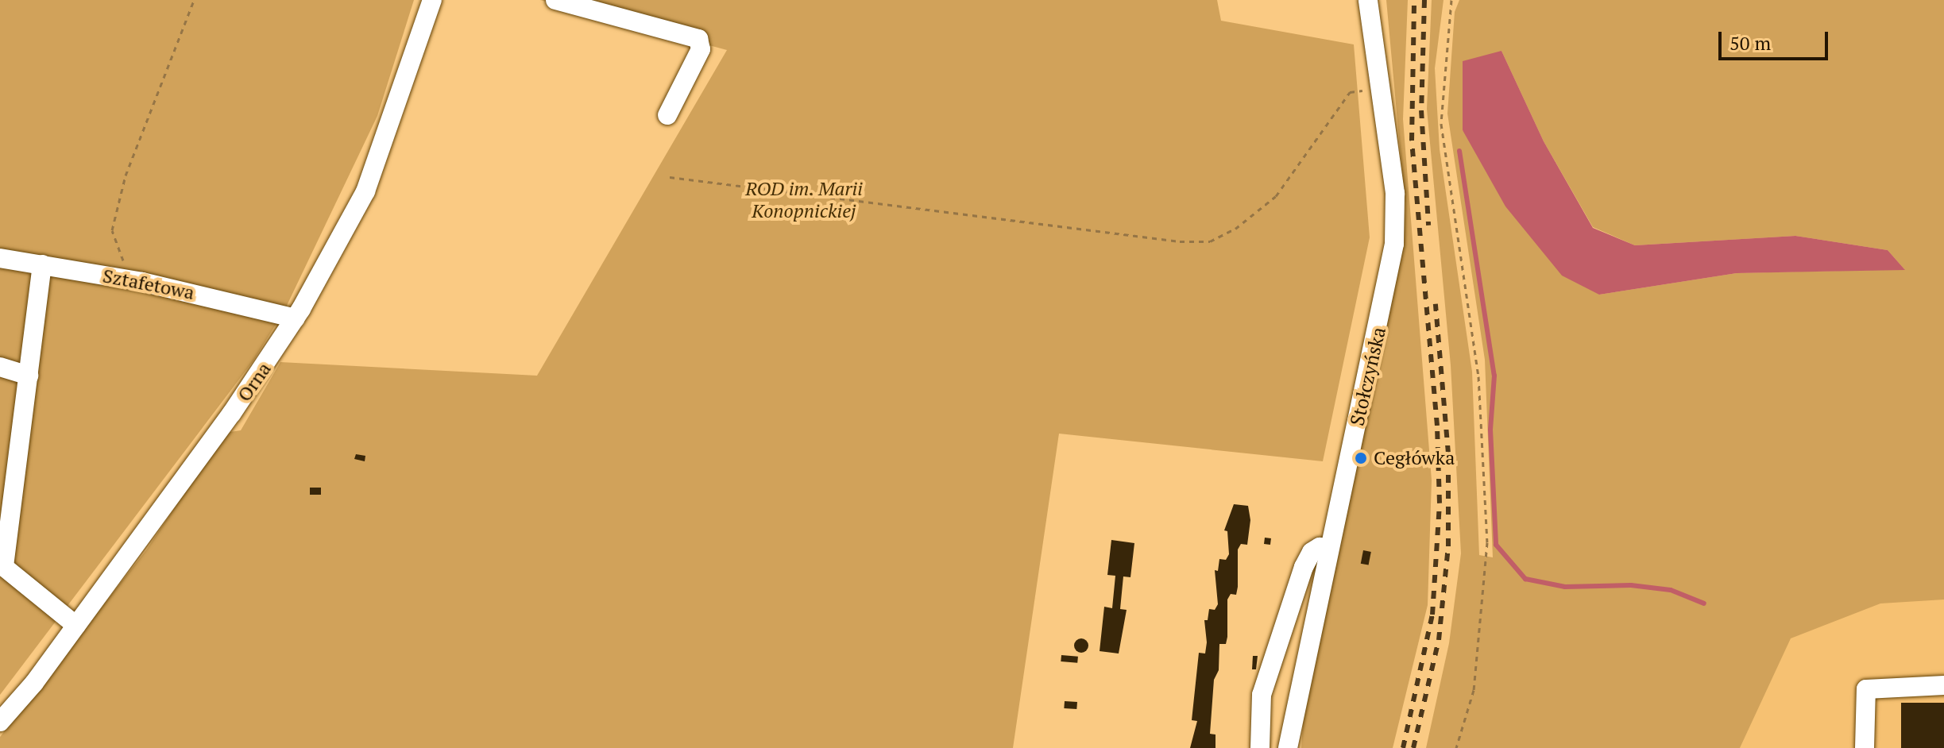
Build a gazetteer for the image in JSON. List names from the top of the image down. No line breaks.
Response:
{"streets":{"street":["Sztafetowa","Stołczyńska","Orna"]},"crossings":[["Sztafetowa","Orna"]],"parks":["ROD im. Marii Konopnickiej"],"places":["Cegłówka"],"scale_bar":"50 m"}
